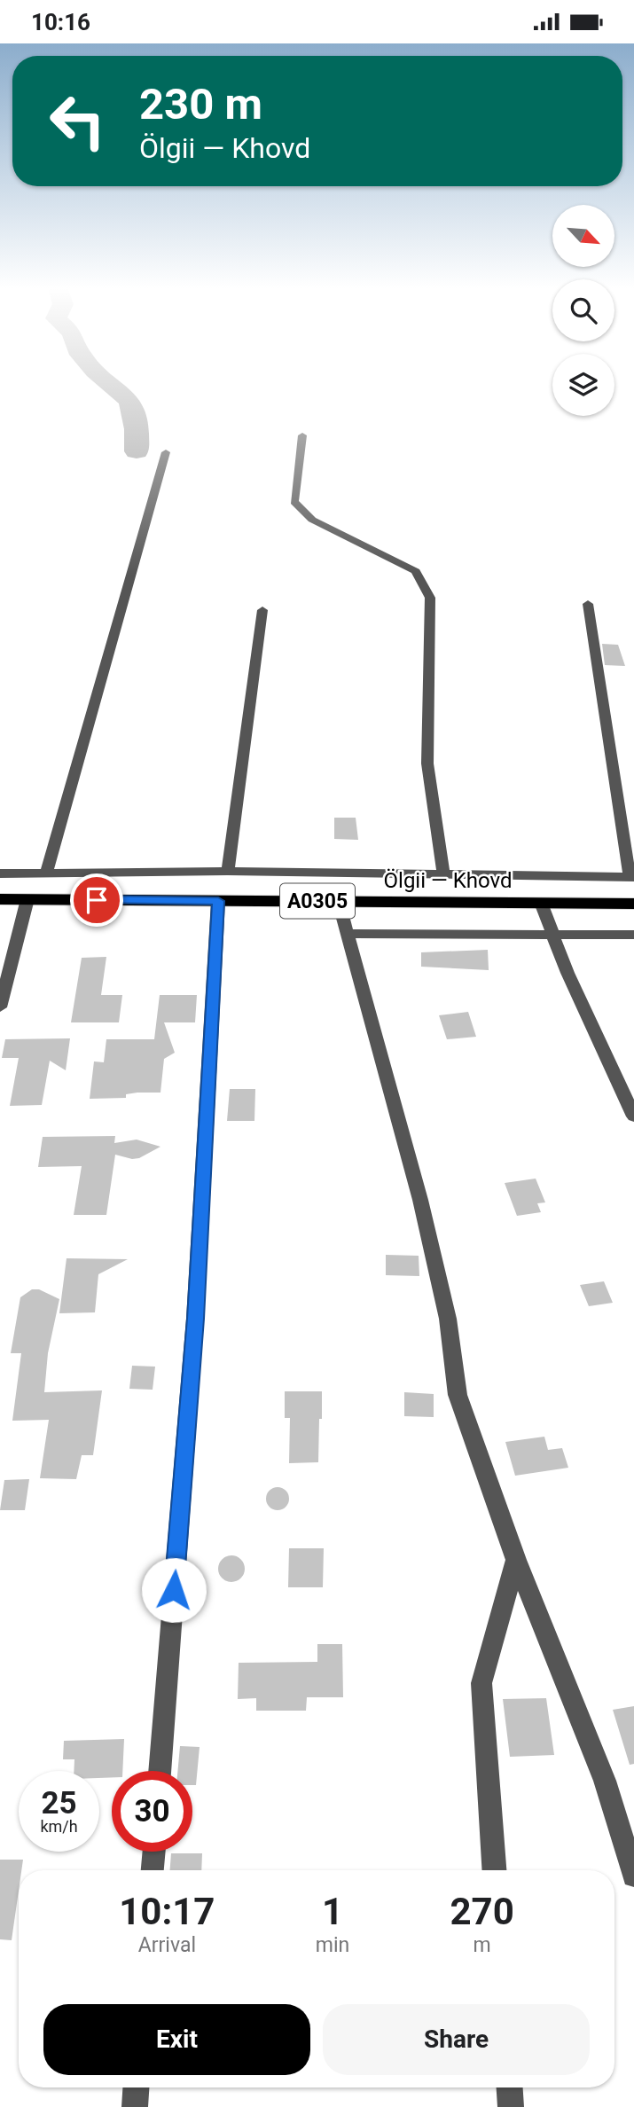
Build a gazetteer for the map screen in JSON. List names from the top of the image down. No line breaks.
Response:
{"streets":{"highway":["Ölgii — Khovd","A0305"]},"north":"bottom right","page":{"status":"10:16","turn":["230 m","Ölgii — Khovd"],"speed":"25 km/h","limit":"30","eta":["10:17","Arrival","1","min","270","m"],"buttons":["Exit","Share"]}}
